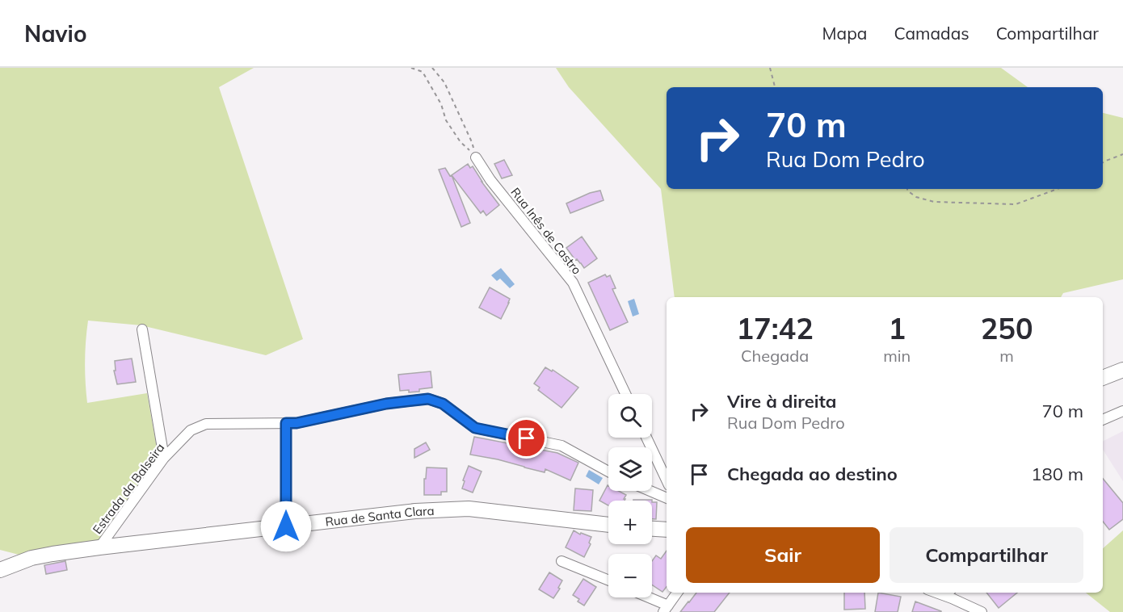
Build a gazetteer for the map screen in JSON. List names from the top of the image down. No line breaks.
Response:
{"streets":{"street":["Rua Inês de Castro","Estrada da Balseira","Rua de Santa Clara"]},"crossings":[["Estrada da Balseira","Rua de Santa Clara"]],"page":{"header":"Navio","nav":["Mapa","Camadas","Compartilhar"],"turn":["70 m","Rua Dom Pedro"],"eta":["17:42","Chegada","1","min","250","m"],"list":[{"name":"Vire à direita","note":"Rua Dom Pedro","value":"70 m"},{"name":"Chegada ao destino","value":"180 m"}],"map_buttons":["+","−"],"buttons":["Sair","Compartilhar"]}}
